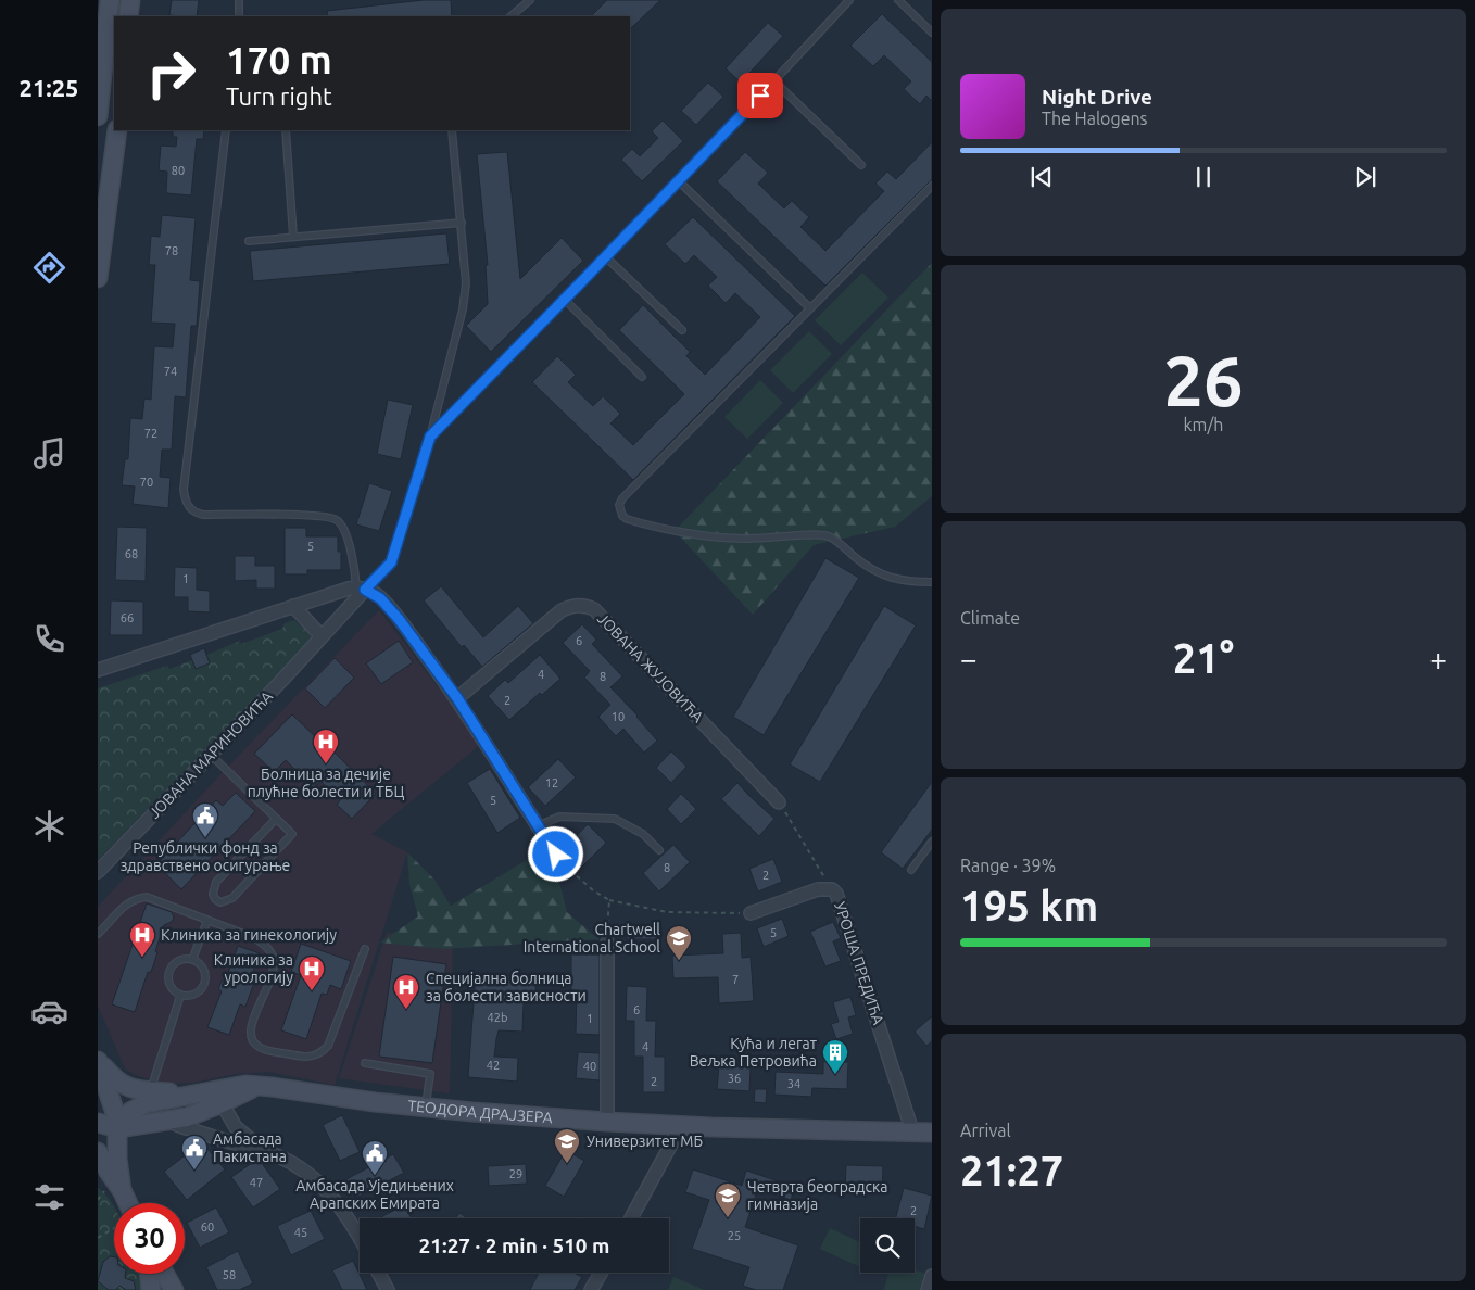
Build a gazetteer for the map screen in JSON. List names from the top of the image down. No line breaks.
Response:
{"streets":{"main road":["ТЕОДОРА ДРАЈЗЕРА"],"street":["ЈОВАНА ЖУЈОВИЋА","ЈОВАНА МАРИНОВИЋА","УРОША ПРЕДИЋА"]},"crossings":[["УРОША ПРЕДИЋА","ТЕОДОРА ДРАЈЗЕРА"]],"places":{"hospital":["Болница за дечије плућне болести и ТБЦ","Клиника за гинекологију","Клиника за урологију","Специјална болница за болести зависности"],"public building":["Републички фонд за здравствено осигурање","Амбасада Пакистана","Амбасада Уједињених Арапских Емирата"],"school or university":["Chartwell International School","Универзитет МБ","Четврта београдска гимназија"],"building":["Кућа и легат Вељка Петровића"]},"house_numbers":["80","78","74","72","70","5","68","1","66","6","4","8","2","10","12","5","8","2","5","7","6","42b","1","4","42","40","36","2","34","29","47","2","60","45","25","58"],"page":{"tabs":"21:25","turn":["170 m","Turn right"],"song":["Night Drive","The Halogens"],"tile":[["26","km/h"],"Climate",["Range · 39%","195 km"],["Arrival","21:27"]],"heat":["−","21°","+"],"limit":"30","trip":"21:27 · 2 min · 510 m"}}
